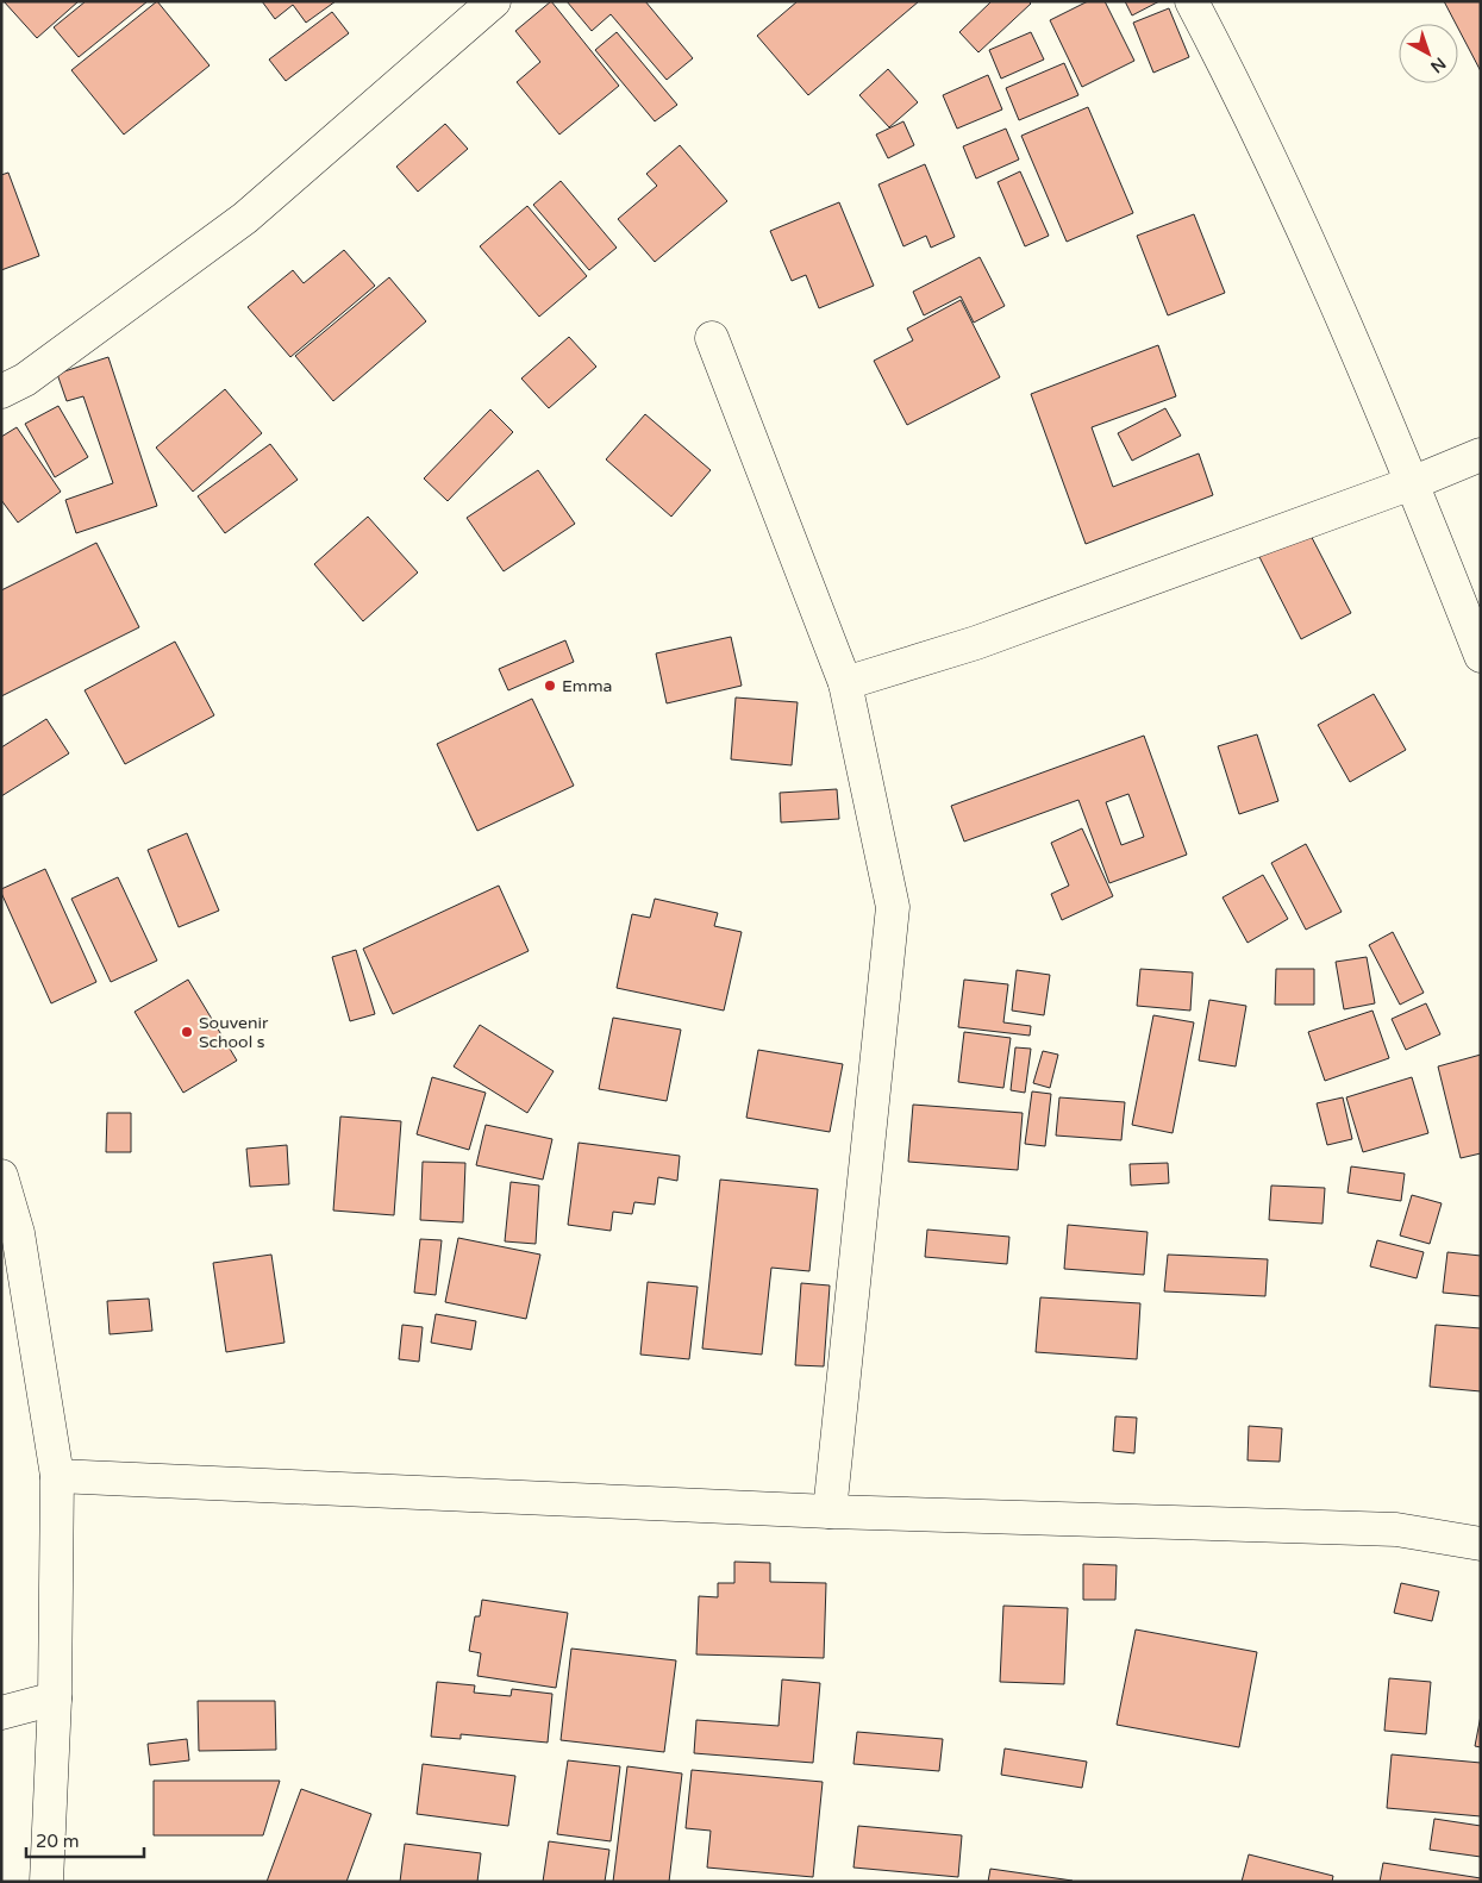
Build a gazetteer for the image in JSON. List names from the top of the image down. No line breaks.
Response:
{"places":["Emma","Souvenir School s"],"scale_bar":"20 m","north":"bottom right"}
